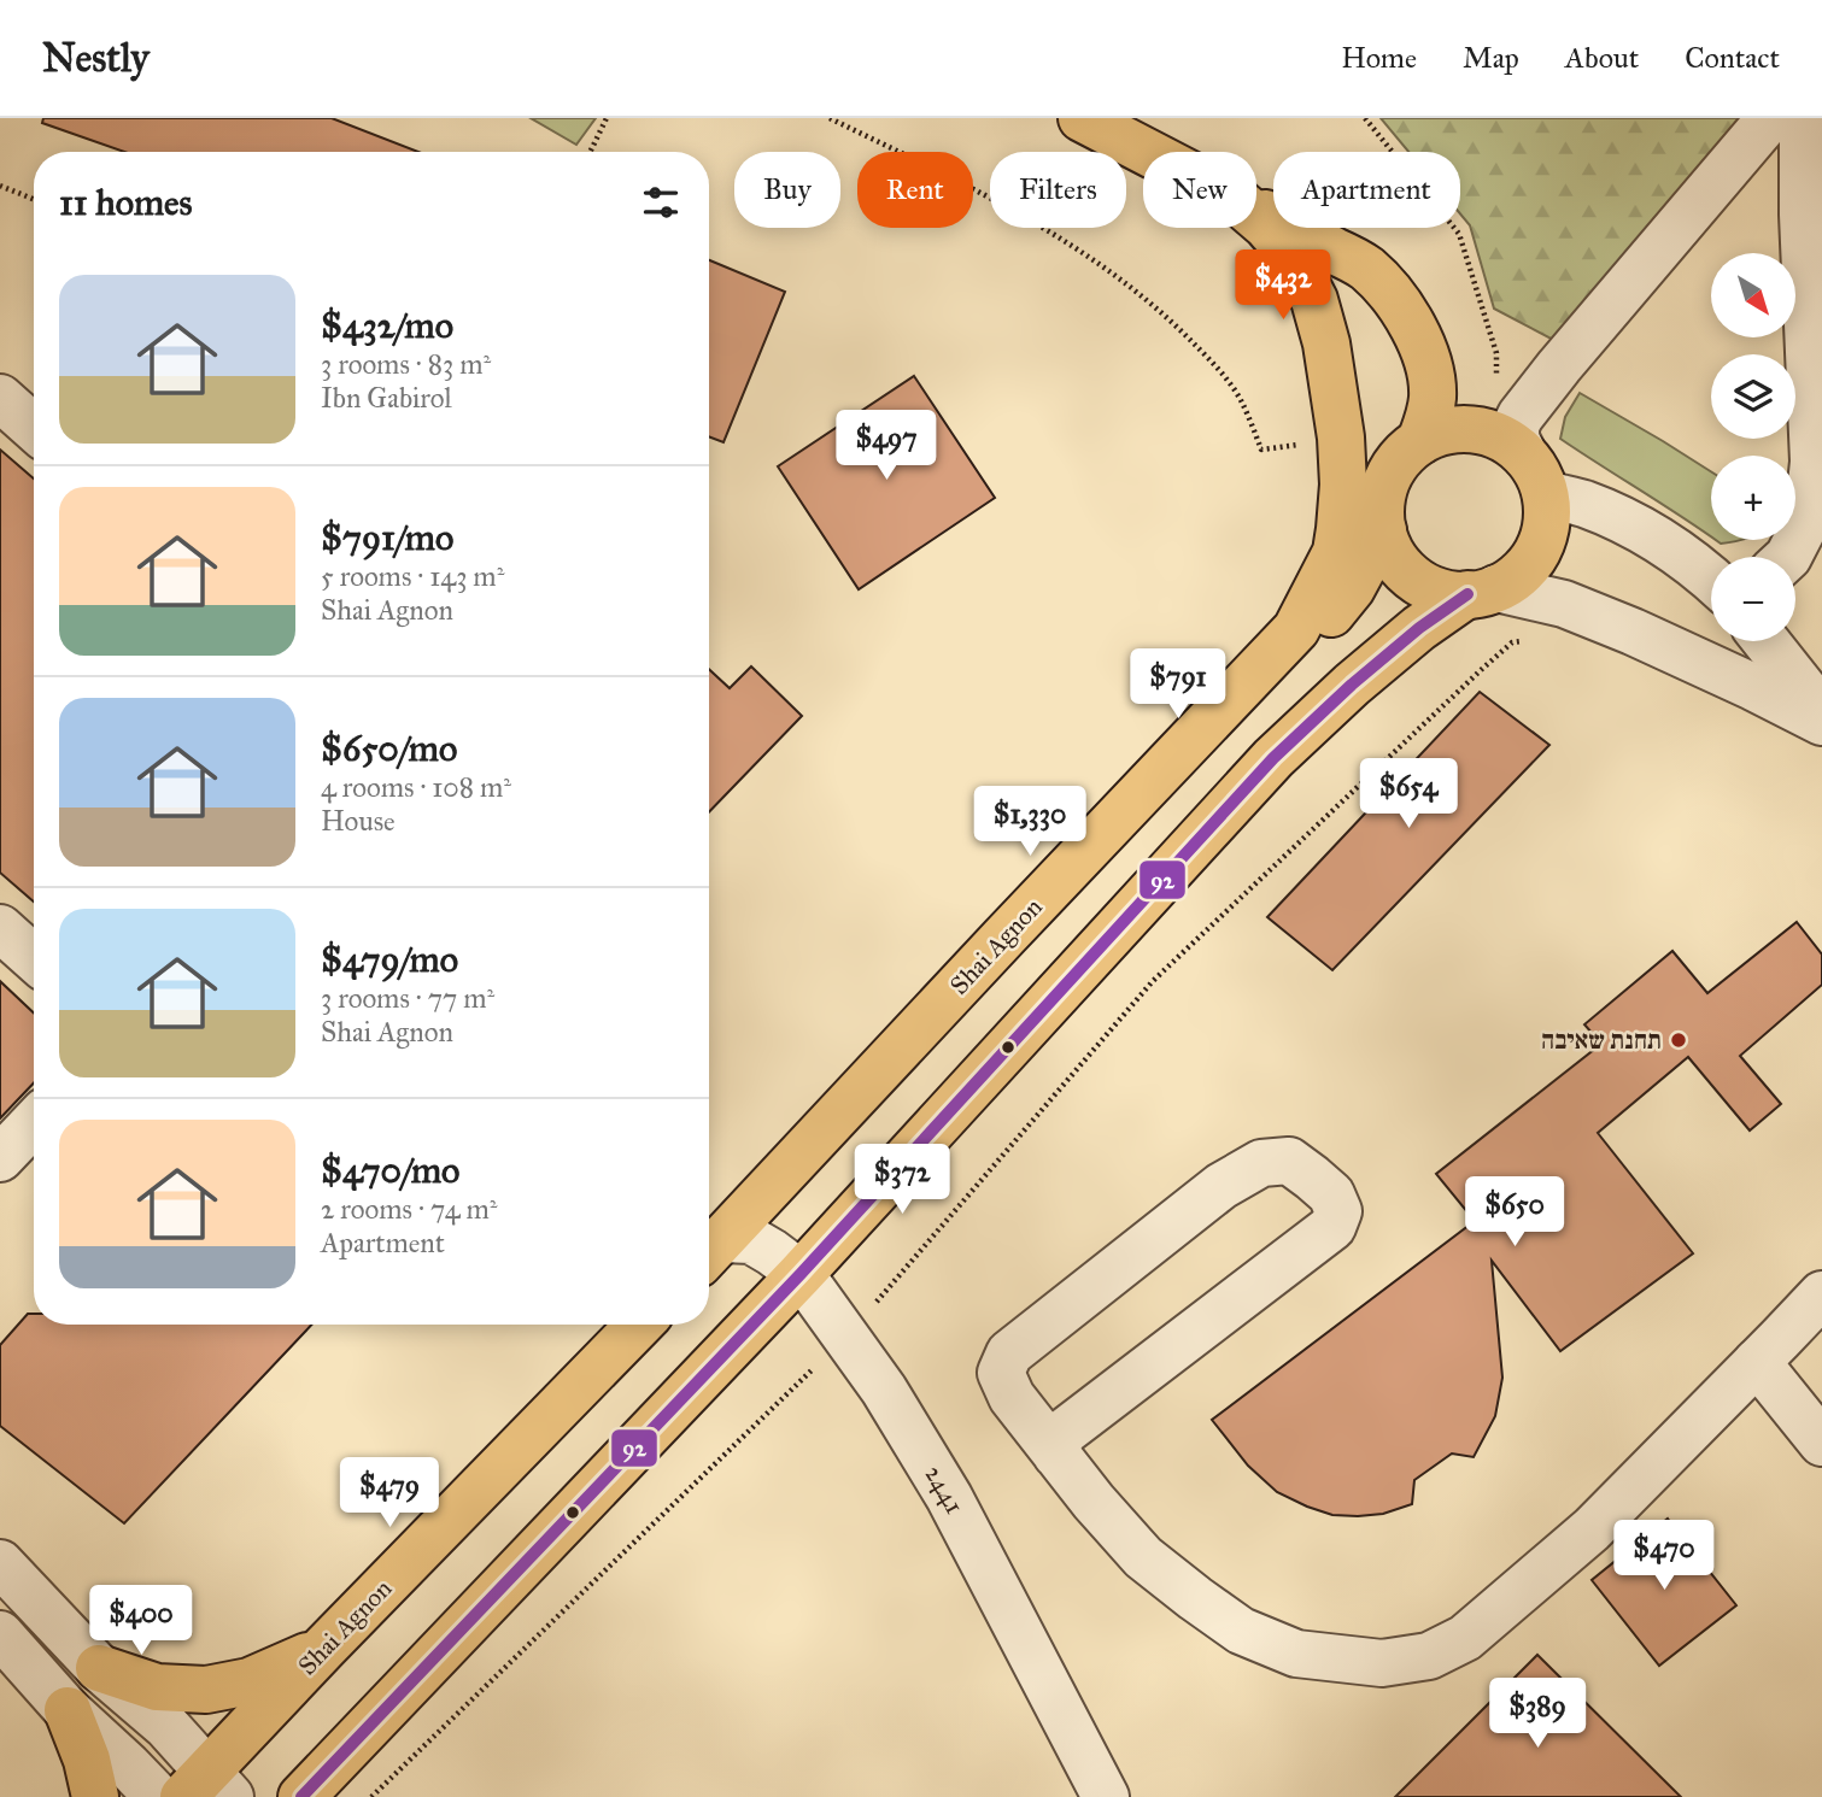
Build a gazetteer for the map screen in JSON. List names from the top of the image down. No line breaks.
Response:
{"streets":{"main road":["Shai Agnon"],"street":["2441"]},"crossings":[["Shai Agnon","2441"]],"places":["תחנת שאיבה"],"lines":["transit line 92"],"north":"bottom right","page":{"header":"Nestly","nav":["Home","Map","About","Contact"],"chip":["Buy","Rent","Filters","New","Apartment"],"heading":"11 homes","price":["$432","$497","$791","$654","$1,330","$372","$650","$479","$470","$400","$389"],"map_buttons":["+","−"],"list":[{"name":"$432/mo","note":"3 rooms · 83 m² · Ibn Gabirol"},{"name":"$791/mo","note":"5 rooms · 143 m² · Shai Agnon"},{"name":"$650/mo","note":"4 rooms · 108 m² · House"},{"name":"$479/mo","note":"3 rooms · 77 m² · Shai Agnon"},{"name":"$470/mo","note":"2 rooms · 74 m² · Apartment"}]}}
